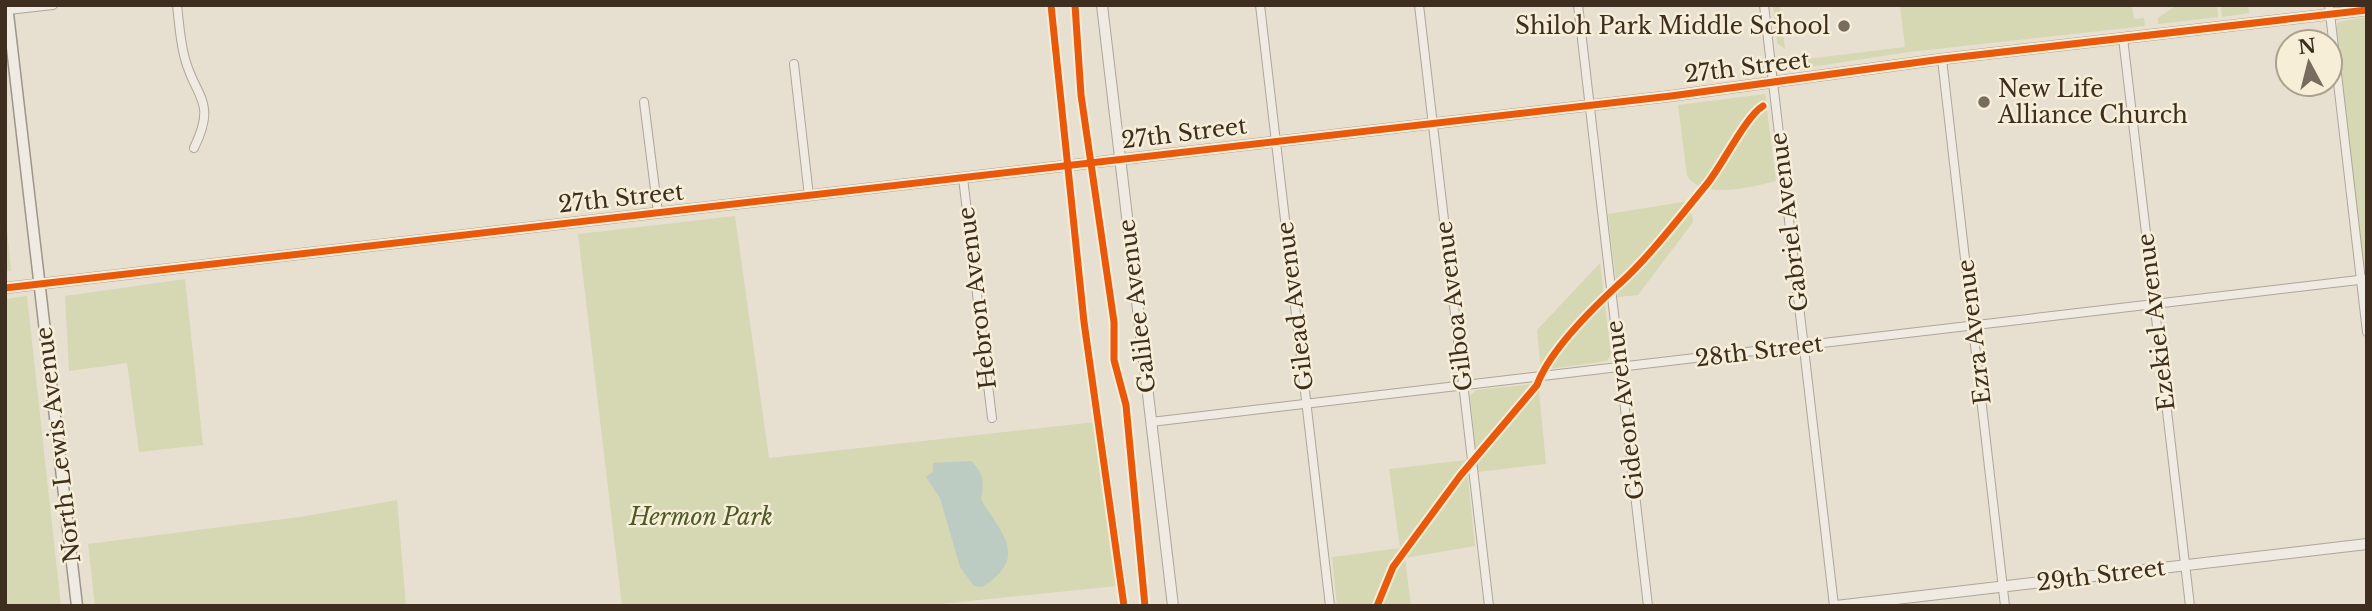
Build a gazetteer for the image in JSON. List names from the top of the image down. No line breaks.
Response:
{"streets":{"main road":["North Lewis Avenue"],"street":["27th Street","Gabriel Avenue","Hebron Avenue","Galilee Avenue","Gilead Avenue","Gilboa Avenue","Ezekiel Avenue","Ezra Avenue","28th Street","Gideon Avenue","29th Street"]},"crossings":[["27th Street","Gabriel Avenue"],["27th Street","Hebron Avenue"],["27th Street","Galilee Avenue"],["27th Street","Gilead Avenue"],["27th Street","Gilboa Avenue"],["27th Street","Ezekiel Avenue"],["27th Street","Ezra Avenue"],["27th Street","Gideon Avenue"],["27th Street","North Lewis Avenue"],["Gabriel Avenue","28th Street"],["Gabriel Avenue","29th Street"],["Galilee Avenue","28th Street"],["Gilead Avenue","28th Street"],["Gilboa Avenue","28th Street"],["Ezekiel Avenue","28th Street"],["Ezekiel Avenue","29th Street"],["Ezra Avenue","28th Street"],["Ezra Avenue","29th Street"],["28th Street","Gideon Avenue"]],"parks":["Hermon Park"],"places":["Shiloh Park Middle School","New Life Alliance Church"],"north":"top"}
